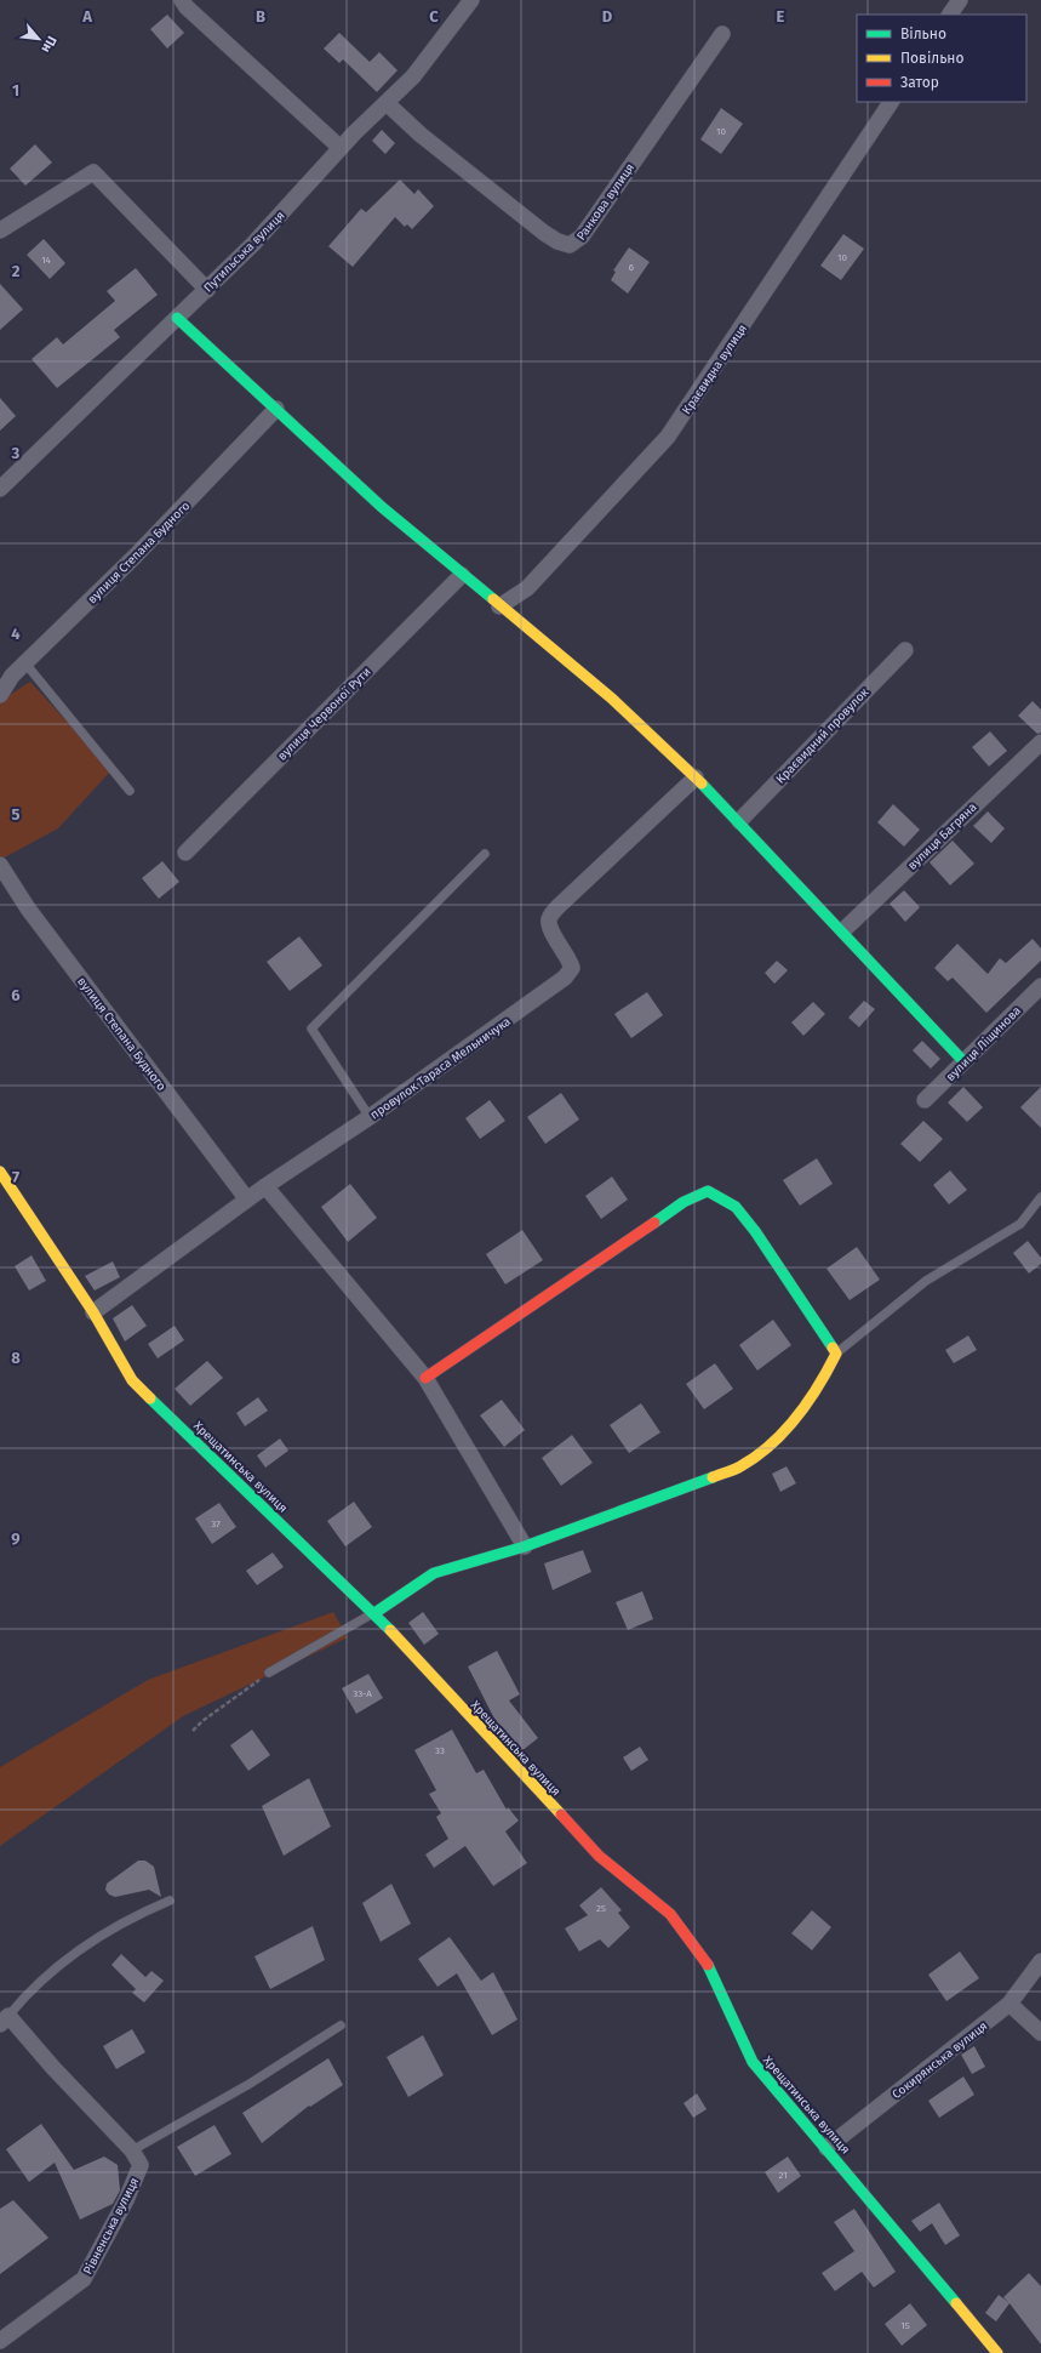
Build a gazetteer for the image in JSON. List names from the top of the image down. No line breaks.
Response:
{"streets":{"street":["Ранкова вулиця","Путильська вулиця","Краєвидна вулиця","вулиця Степана Будного","вулиця Червоної Рути","Краєвидний провулок","вулиця Багряна","вулиця Ліщинова","провулок Тараса Мельничука","Хрещатинська вулиця","Сокирянська вулиця","Рівненська вулиця"]},"crossings":[["Ранкова вулиця","Путильська вулиця"],["вулиця Степана Будного","провулок Тараса Мельничука"],["провулок Тараса Мельничука","Хрещатинська вулиця"],["Хрещатинська вулиця","Сокирянська вулиця"]],"house_numbers":["10","10","14","6","37","33-А","33","25","21","15"],"legend":["Вільно","Повільно","Затор"],"north":"bottom right","grid":{"columns":["A","B","C","D","E"],"rows":["1","2","3","4","5","6","7","8","9"]}}
